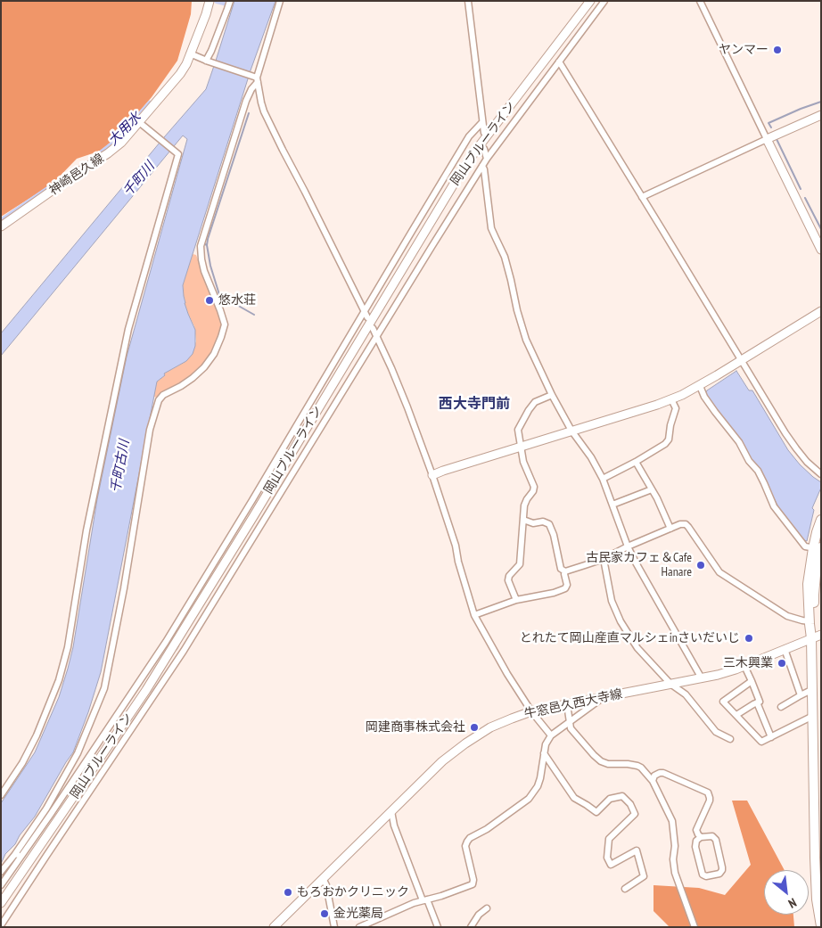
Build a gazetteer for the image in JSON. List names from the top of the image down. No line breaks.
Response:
{"streets":{"main road":["岡山ブルーライン","神崎邑久線","牛窓邑久西大寺線"]},"districts":["西大寺門前"],"water":["大用水","千町川","千町古川"],"places":["ヤンマー","悠水荘","古民家カフェ＆Cafe Hanare","とれたて岡山産直マルシェinさいだいじ","三木興業","岡建商事株式会社","もろおかクリニック","金光薬局"],"north":"bottom right"}
